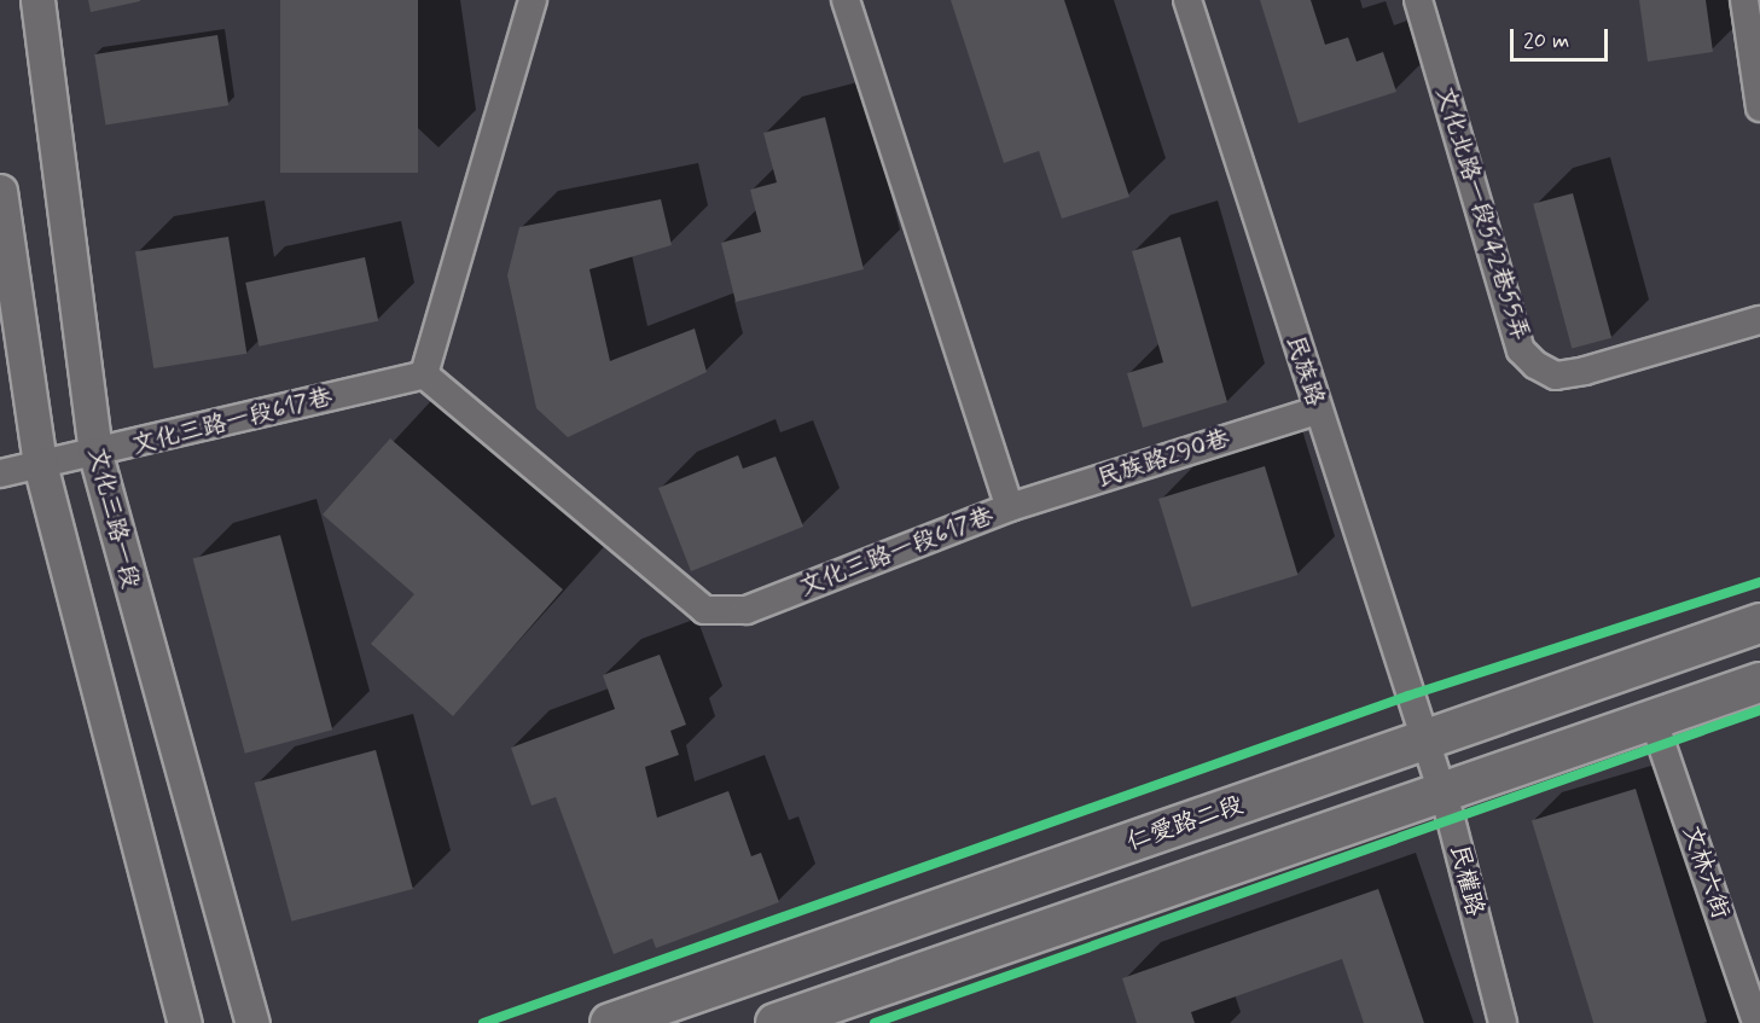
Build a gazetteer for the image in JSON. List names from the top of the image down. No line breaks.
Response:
{"streets":{"main road":["仁愛路二段"],"street":["文化北路一段542巷55弄","民族路","文化三路一段617巷","民族路290巷","文化三路一段","文林六街","民權路"]},"crossings":[["民族路","民族路290巷"],["民族路","仁愛路二段"],["民族路","民權路"],["文化三路一段617巷","民族路290巷"],["文化三路一段617巷","文化三路一段"],["仁愛路二段","民權路"]],"scale_bar":"20 m"}
